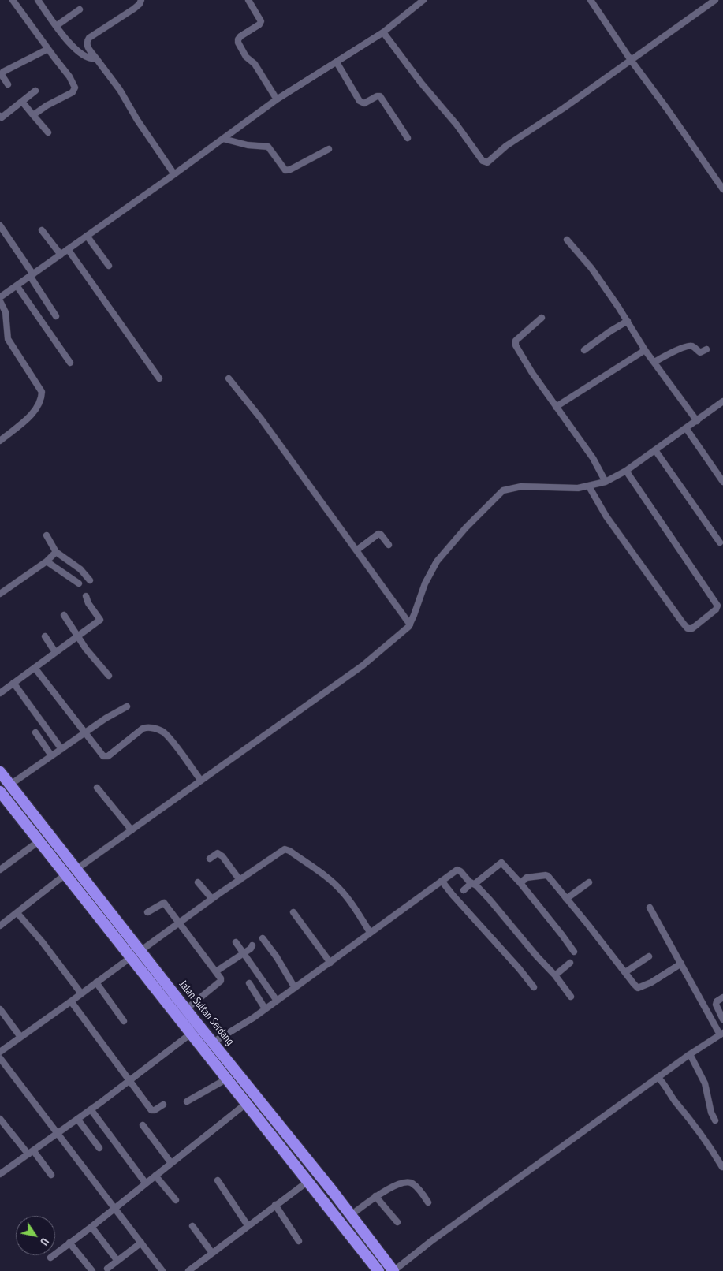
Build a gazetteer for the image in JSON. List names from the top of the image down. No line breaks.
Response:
{"streets":{"highway":["Jalan Sultan Serdang"]},"north":"bottom right"}
